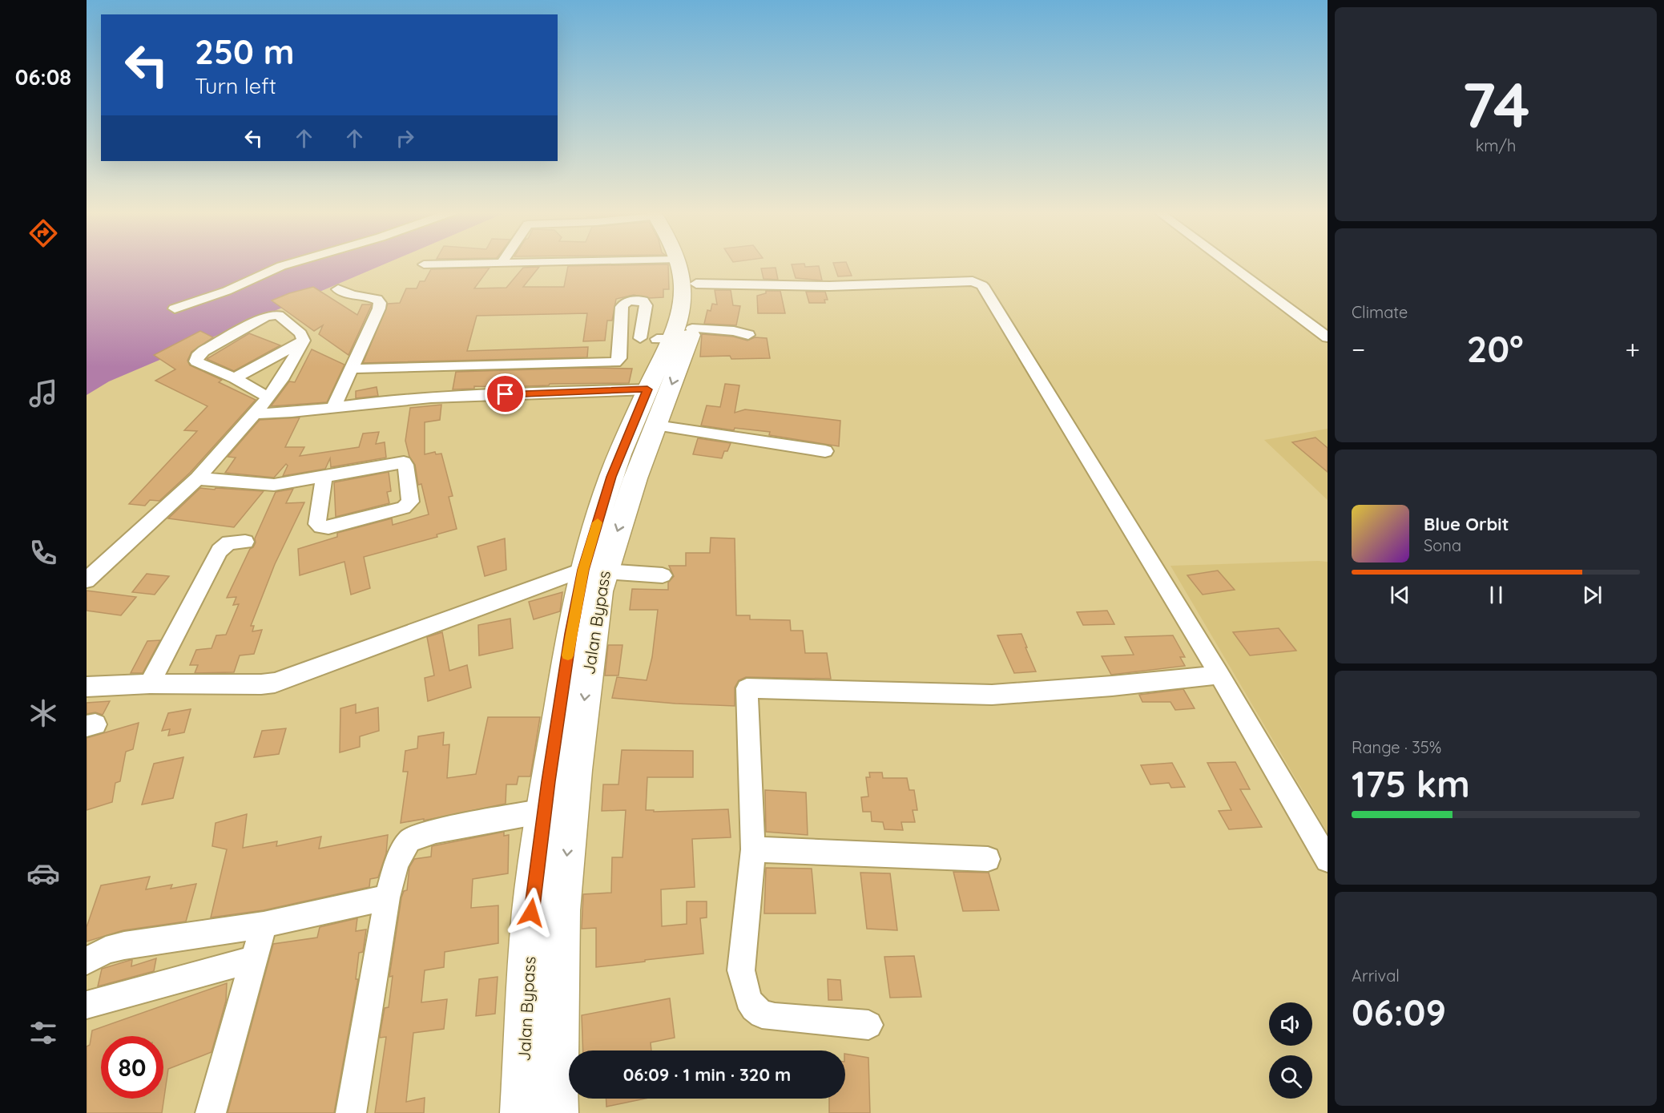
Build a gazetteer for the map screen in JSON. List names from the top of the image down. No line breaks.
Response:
{"streets":{"highway":["Jalan Bypass"]},"page":{"tabs":"06:08","tile":[["74","km/h"],"Climate",["Range · 35%","175 km"],["Arrival","06:09"]],"turn":["250 m","Turn left"],"heat":["−","20°","+"],"song":["Blue Orbit","Sona"],"limit":"80","trip":"06:09 · 1 min · 320 m"}}
